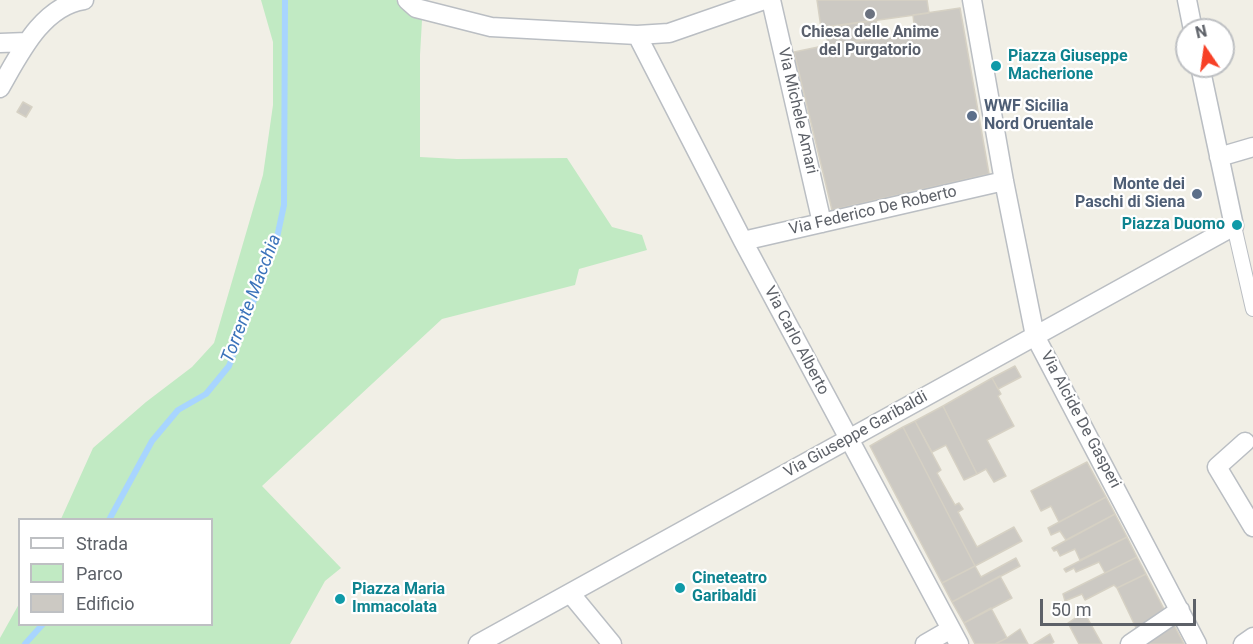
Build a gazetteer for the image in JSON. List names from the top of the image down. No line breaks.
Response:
{"streets":{"street":["Via Michele Amari","Via Federico De Roberto","Via Carlo Alberto","Via Alcide De Gasperi","Via Giuseppe Garibaldi"]},"crossings":[["Via Michele Amari","Via Federico De Roberto"],["Via Federico De Roberto","Via Carlo Alberto"],["Via Federico De Roberto","Via Alcide De Gasperi"],["Via Carlo Alberto","Via Giuseppe Garibaldi"],["Via Alcide De Gasperi","Via Giuseppe Garibaldi"]],"water":["Torrente Macchia"],"places":["Chiesa delle Anime del Purgatorio","Piazza Giuseppe Macherione","WWF Sicilia Nord Oruentale","Monte dei Paschi di Siena","Piazza Duomo","Cineteatro Garibaldi","Piazza Maria Immacolata"],"legend":["Strada","Parco","Edificio"],"scale_bar":"50 m","north":"top"}
